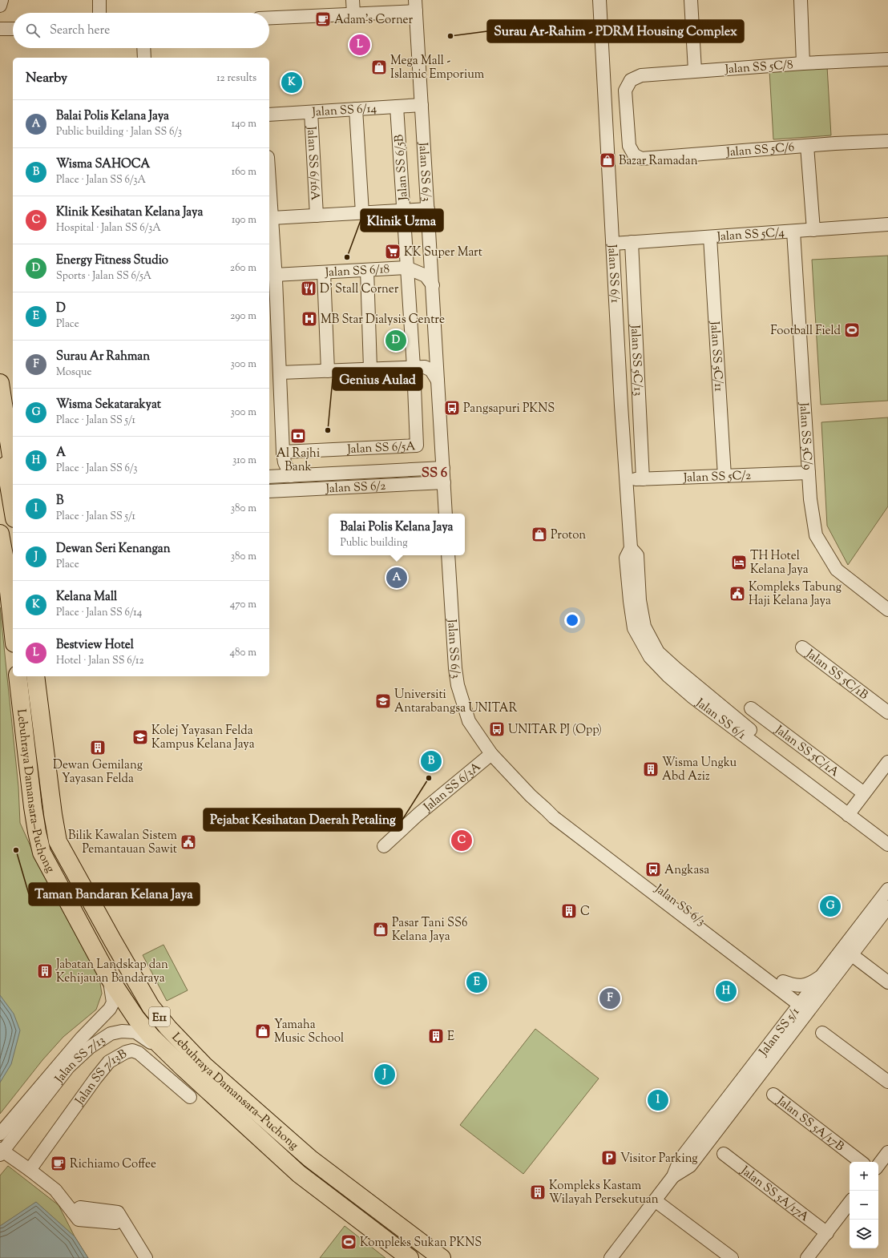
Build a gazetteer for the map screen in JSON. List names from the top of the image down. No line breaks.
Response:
{"streets":{"highway":["Lebuhraya Damansara–Puchong","E11"],"street":["Jalan SS 5C/8","Jalan SS 6/14","Jalan SS 5C/6","Jalan SS 6/16A","Jalan SS 6/5B","Jalan SS 6/3","Jalan SS 5C/4","Jalan SS 6/18","Jalan SS 6/1","Jalan SS 5C/11","Jalan SS 5C/13","Jalan SS 5C/9","Jalan SS 6/5A","Jalan SS 5C/2","Jalan SS 6/2","Jalan SS 5C/1B","Jalan SS 5C/1A","Jalan SS 6/3A","Jalan SS 5/1","Jalan SS 7/13","Jalan SS 7/13B","Jalan SS 5A/17B","Jalan SS 5A/17A"]},"crossings":[["Jalan SS 5C/8","Jalan SS 5C/6"],["Jalan SS 6/14","Jalan SS 6/16A"],["Jalan SS 6/14","Jalan SS 6/5B"],["Jalan SS 6/14","Jalan SS 6/3"],["Jalan SS 6/5B","Jalan SS 6/18"],["Jalan SS 6/5B","Jalan SS 6/5A"],["Jalan SS 6/3","Jalan SS 6/18"],["Jalan SS 6/3","Jalan SS 6/2"],["Jalan SS 6/3","Jalan SS 6/3A"],["Jalan SS 6/3","Jalan SS 5/1"],["Jalan SS 5C/4","Jalan SS 6/1"],["Jalan SS 5C/4","Jalan SS 5C/11"],["Jalan SS 5C/4","Jalan SS 5C/13"],["Jalan SS 5C/4","Jalan SS 5C/9"],["Jalan SS 6/18","Jalan SS 6/5A"],["Jalan SS 6/1","Jalan SS 5C/2"],["Jalan SS 5C/11","Jalan SS 5C/2"],["Jalan SS 5C/13","Jalan SS 5C/2"],["Jalan SS 5C/9","Jalan SS 5C/2"],["Lebuhraya Damansara–Puchong","Jalan SS 7/13"]],"districts":["SS 6"],"places":{"cafe":["Adam's Corner","Richiamo Coffee"],"other":["Surau Ar-Rahim - PDRM Housing Complex","Klinik Uzma","Genius Aulad","Pejabat Kesihatan Daerah Petaling","Taman Bandaran Kelana Jaya"],"shop":["Mega Mall - Islamic Emporium","Bazar Ramadan","Proton","Pasar Tani SS6 Kelana Jaya","Yamaha Music School"],"supermarket":["KK Super Mart"],"restaurant":["D' Stall Corner"],"hospital":["MB Star Dialysis Centre"],"sports":["Football Field","Kompleks Sukan PKNS"],"bus stop":["Pangsapuri PKNS","UNITAR PJ (Opp)","Angkasa"],"bank":["Al Rajhi Bank"],"hotel":["TH Hotel Kelana Jaya"],"public building":["Kompleks Tabung Haji Kelana Jaya","Bilik Kawalan Sistem Pemantauan Sawit"],"school or university":["Universiti Antarabangsa UNITAR","Kolej Yayasan Felda Kampus Kelana Jaya"],"building":["Dewan Gemilang Yayasan Felda","Wisma Ungku Abd Aziz","C","Jabatan Landskap dan Kehijauan Bandaraya","E","Kompleks Kastam Wilayah Persekutuan"],"parking":["Visitor Parking"]},"page":{"search":"Search here","pins":["L","K","D","A","B","C","G","E","H","F","J","I"],"heading":["Nearby","12 results"],"list":[{"mark":"A","name":"Balai Polis Kelana Jaya","note":"Public building · Jalan SS 6/3","value":"140 m"},{"mark":"B","name":"Wisma SAHOCA","note":"Place · Jalan SS 6/3A","value":"160 m"},{"mark":"C","name":"Klinik Kesihatan Kelana Jaya","note":"Hospital · Jalan SS 6/3A","value":"190 m"},{"mark":"D","name":"Energy Fitness Studio","note":"Sports · Jalan SS 6/5A","value":"260 m"},{"mark":"E","name":"D","note":"Place","value":"290 m"},{"mark":"F","name":"Surau Ar Rahman","note":"Mosque","value":"300 m"},{"mark":"G","name":"Wisma Sekatarakyat","note":"Place · Jalan SS 5/1","value":"300 m"},{"mark":"H","name":"A","note":"Place · Jalan SS 6/3","value":"310 m"},{"mark":"I","name":"B","note":"Place · Jalan SS 5/1","value":"380 m"},{"mark":"J","name":"Dewan Seri Kenangan","note":"Place","value":"380 m"},{"mark":"K","name":"Kelana Mall","note":"Place · Jalan SS 6/14","value":"470 m"},{"mark":"L","name":"Bestview Hotel","note":"Hotel · Jalan SS 6/12","value":"480 m"}],"popup":["Balai Polis Kelana Jaya","Public building"],"map_buttons":["+","−"]}}
